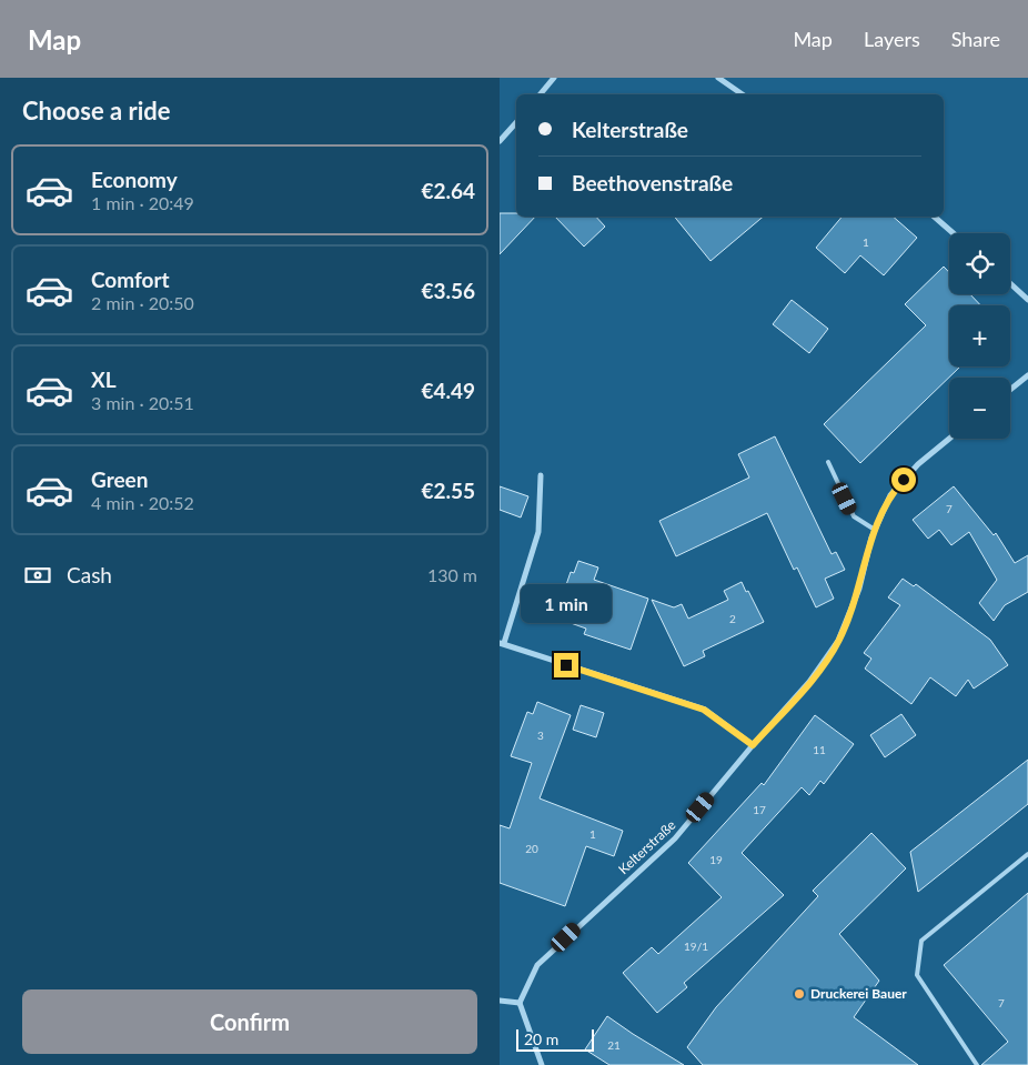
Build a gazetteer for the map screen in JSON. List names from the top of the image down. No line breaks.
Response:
{"streets":{"street":["Kelterstraße"]},"places":["Druckerei Bauer"],"house_numbers":["1","7","2","3","11","17","1","20","19","19/1","7","21"],"scale_bar":"20 m","page":{"header":"Map","nav":["Map","Layers","Share"],"heading":"Choose a ride","banner":["Kelterstraße","Beethovenstraße"],"list":[{"name":"Economy","note":"1 min · 20:49","value":"€2.64"},{"name":"Comfort","note":"2 min · 20:50","value":"€3.56"},{"name":"XL","note":"3 min · 20:51","value":"€4.49"},{"name":"Green","note":"4 min · 20:52","value":"€2.55"}],"map_buttons":["+","−"],"pay":["Cash","130 m"],"bubble":"1 min","buttons":"Confirm","scale":"20 m"}}
